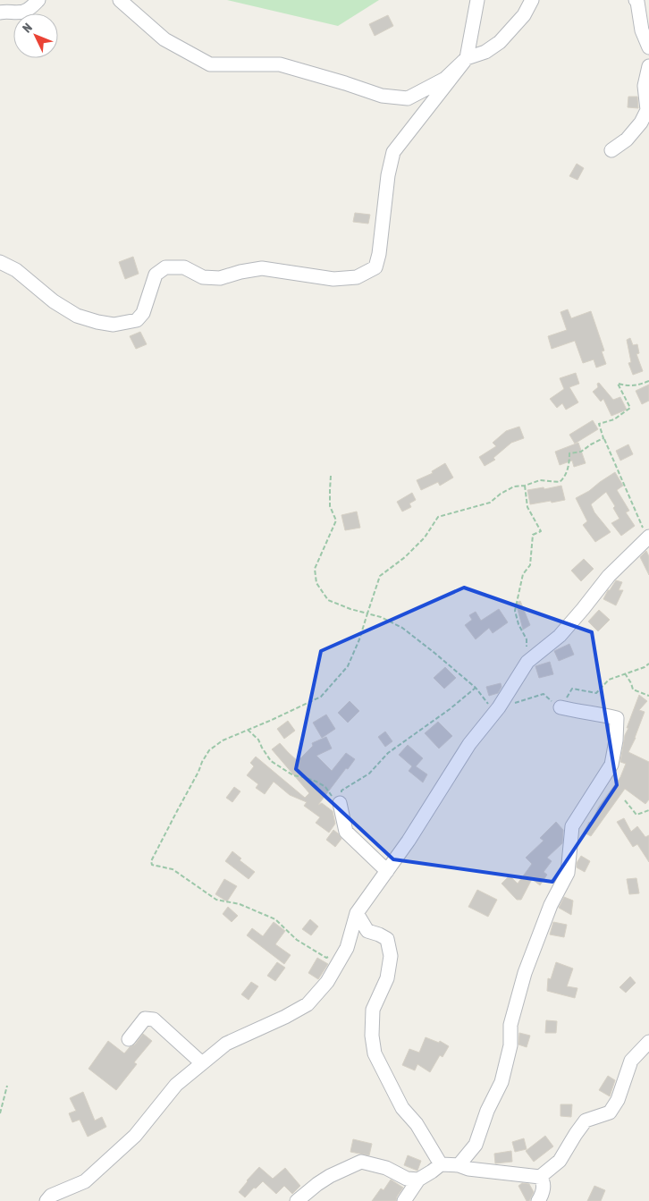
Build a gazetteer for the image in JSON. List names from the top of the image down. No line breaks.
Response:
{"north":"top left"}
